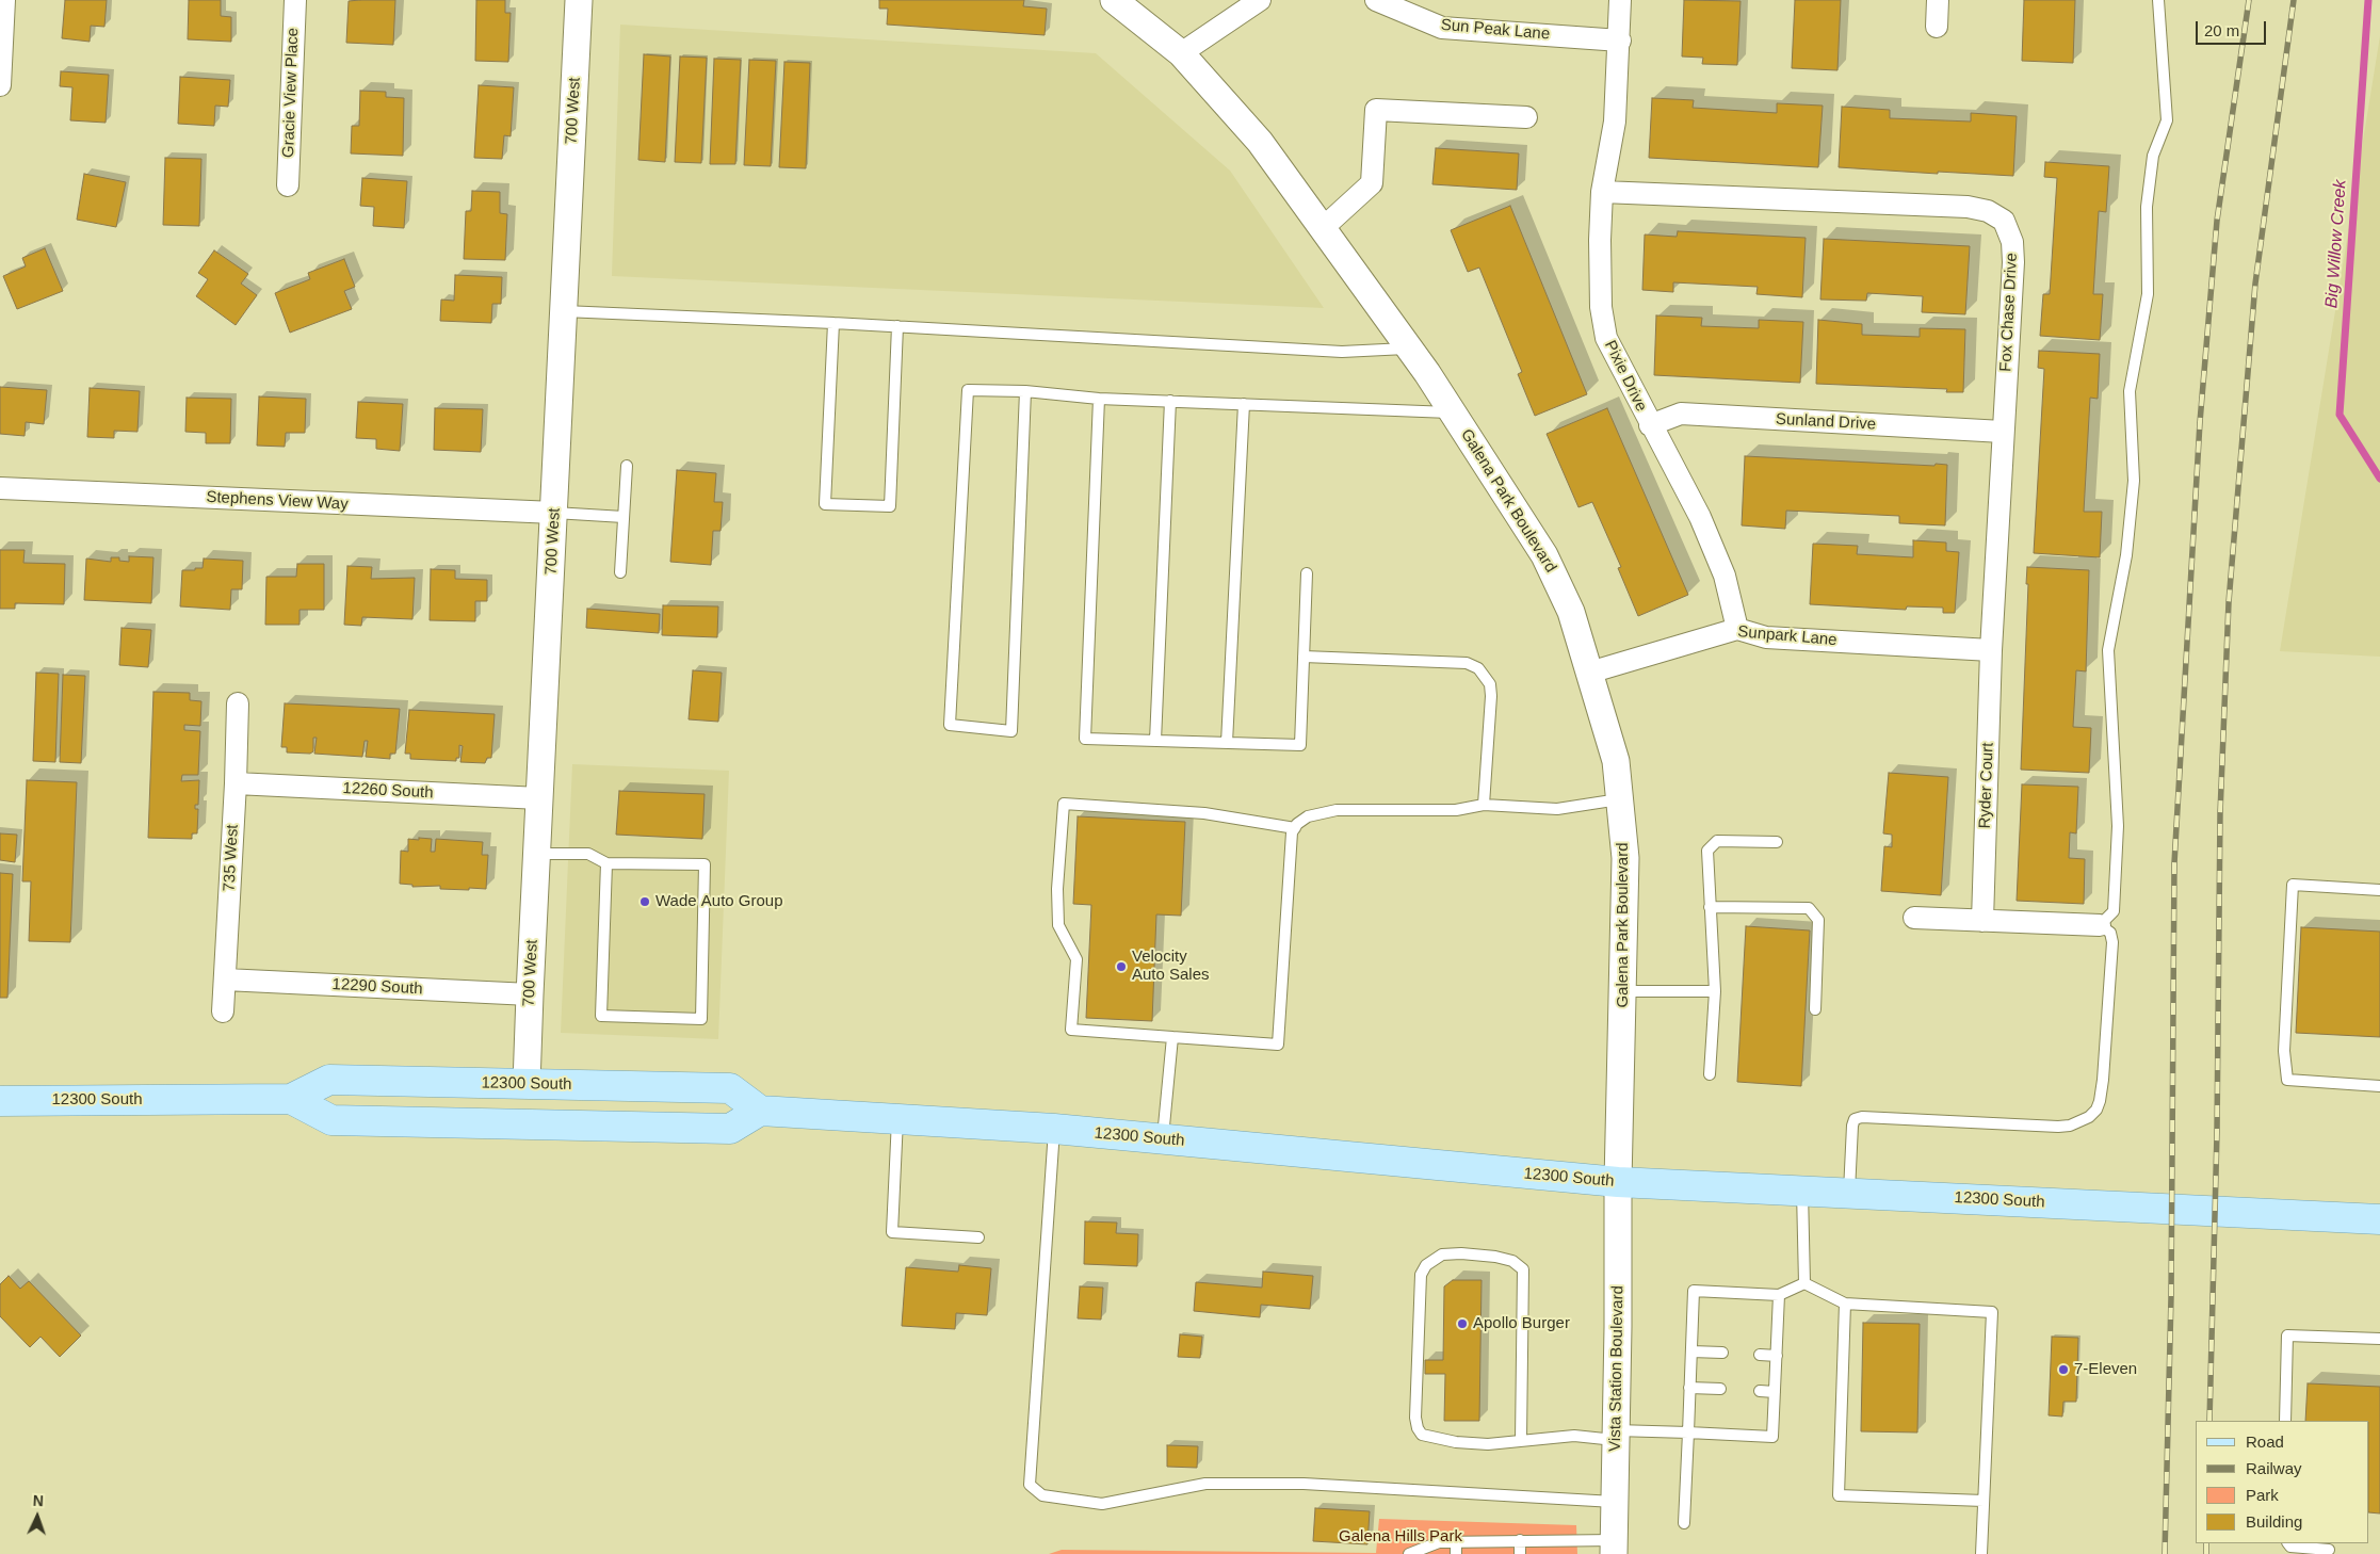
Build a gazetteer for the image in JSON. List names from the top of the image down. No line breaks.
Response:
{"streets":{"main road":["12300 South"],"street":["Sun Peak Lane","Gracie View Place","700 West","Fox Chase Drive","Pixie Drive","Sunland Drive","Stephens View Way","Galena Park Boulevard","Sunpark Lane","Ryder Court","12260 South","735 West","12290 South","Vista Station Boulevard"]},"crossings":[["Sun Peak Lane","Pixie Drive"],["700 West","Stephens View Way"],["700 West","12260 South"],["700 West","12290 South"],["700 West","12300 South"],["Fox Chase Drive","Pixie Drive"],["Fox Chase Drive","Sunland Drive"],["Fox Chase Drive","Sunpark Lane"],["Fox Chase Drive","Ryder Court"],["Pixie Drive","Sunland Drive"],["Pixie Drive","Sunpark Lane"],["Galena Park Boulevard","Sunpark Lane"],["Galena Park Boulevard","12300 South"],["Galena Park Boulevard","Vista Station Boulevard"],["Sunpark Lane","Ryder Court"],["12260 South","735 West"],["735 West","12290 South"],["12300 South","Vista Station Boulevard"]],"water":["Big Willow Creek"],"parks":["Galena Hills Park"],"places":["Wade Auto Group","Velocity Auto Sales","Apollo Burger","7-Eleven"],"legend":["Road","Railway","Park","Building"],"scale_bar":"20 m","north":"top"}
